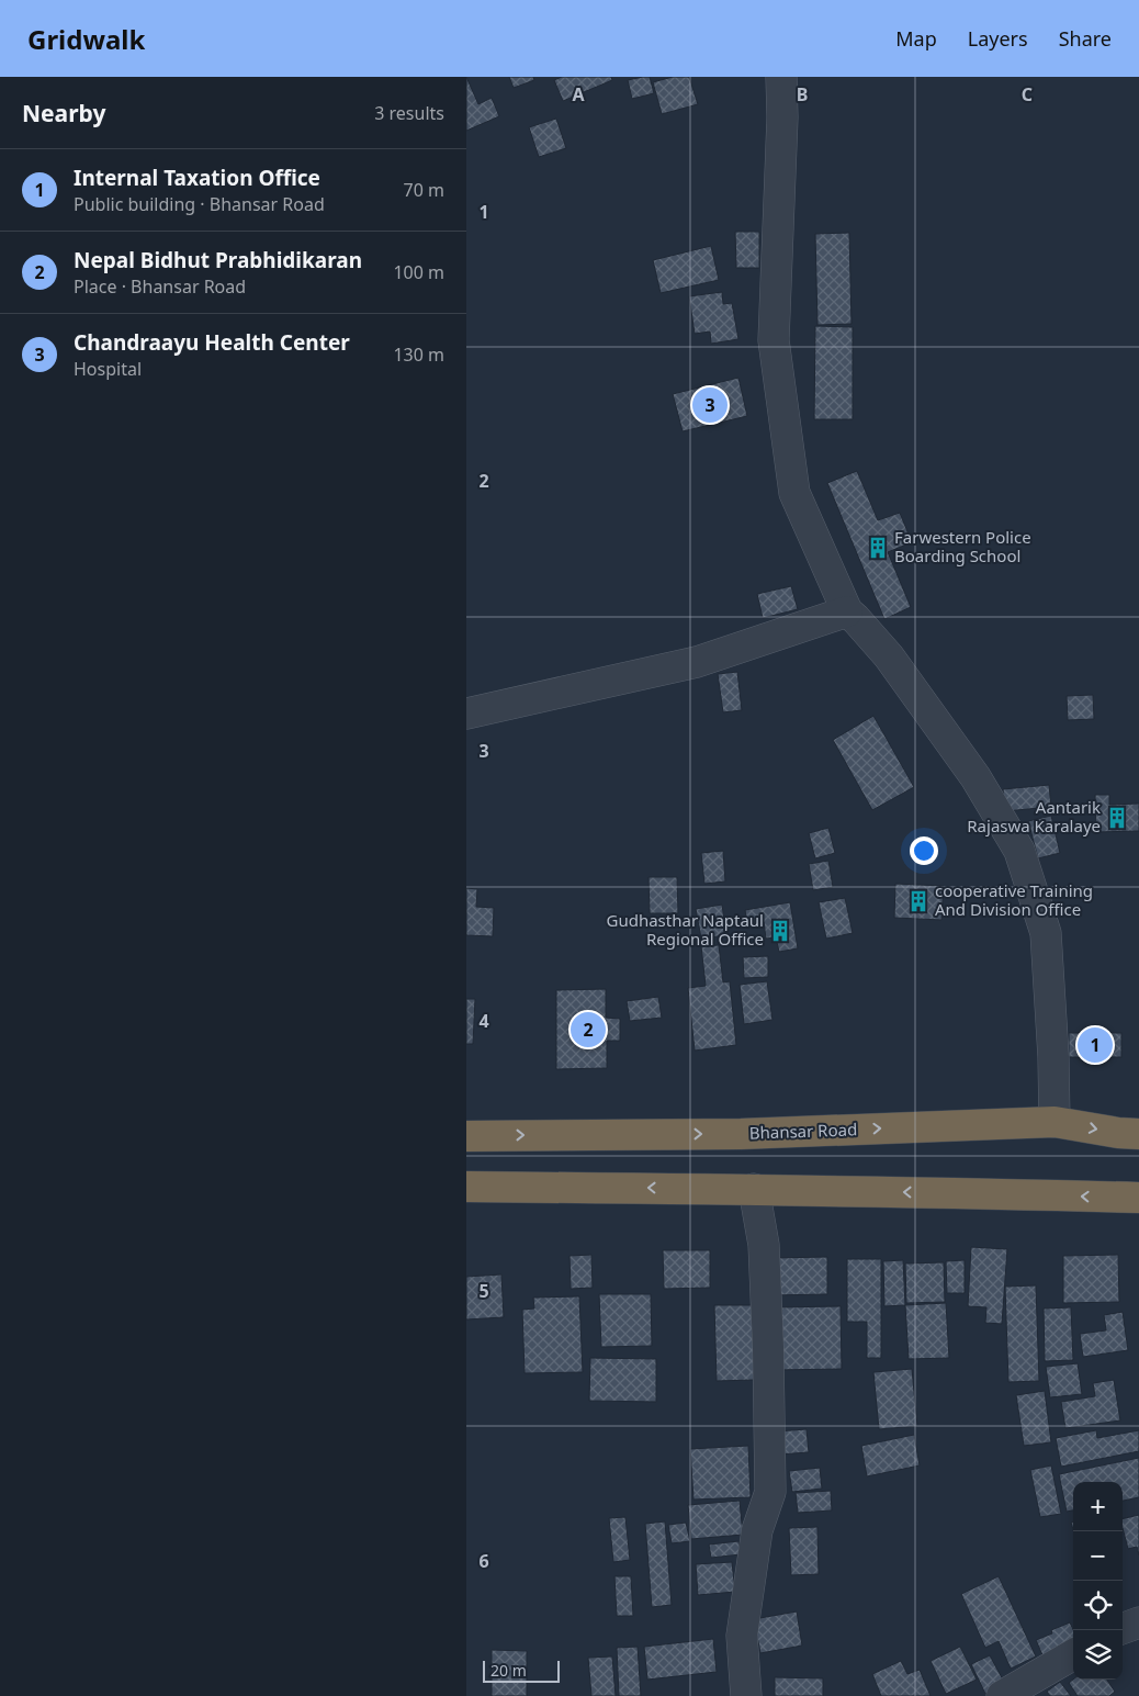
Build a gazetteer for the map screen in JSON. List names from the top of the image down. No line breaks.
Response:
{"streets":{"highway":["Bhansar Road"]},"places":{"building":["Farwestern Police Boarding School","Aantarik Rajaswa Karalaye","cooperative Training And Division Office","Gudhasthar Naptaul Regional Office"]},"scale_bar":"20 m","page":{"header":"Gridwalk","nav":["Map","Layers","Share"],"heading":["Nearby","3 results"],"list":[{"mark":"1","name":"Internal Taxation Office","note":"Public building · Bhansar Road","value":"70 m"},{"mark":"2","name":"Nepal Bidhut Prabhidikaran","note":"Place · Bhansar Road","value":"100 m"},{"mark":"3","name":"Chandraayu Health Center","note":"Hospital","value":"130 m"}],"pins":["3","2","1"],"map_buttons":["+","−"],"scale":"20 m"},"grid":{"columns":["A","B","C"],"rows":["1","2","3","4","5","6"]}}
